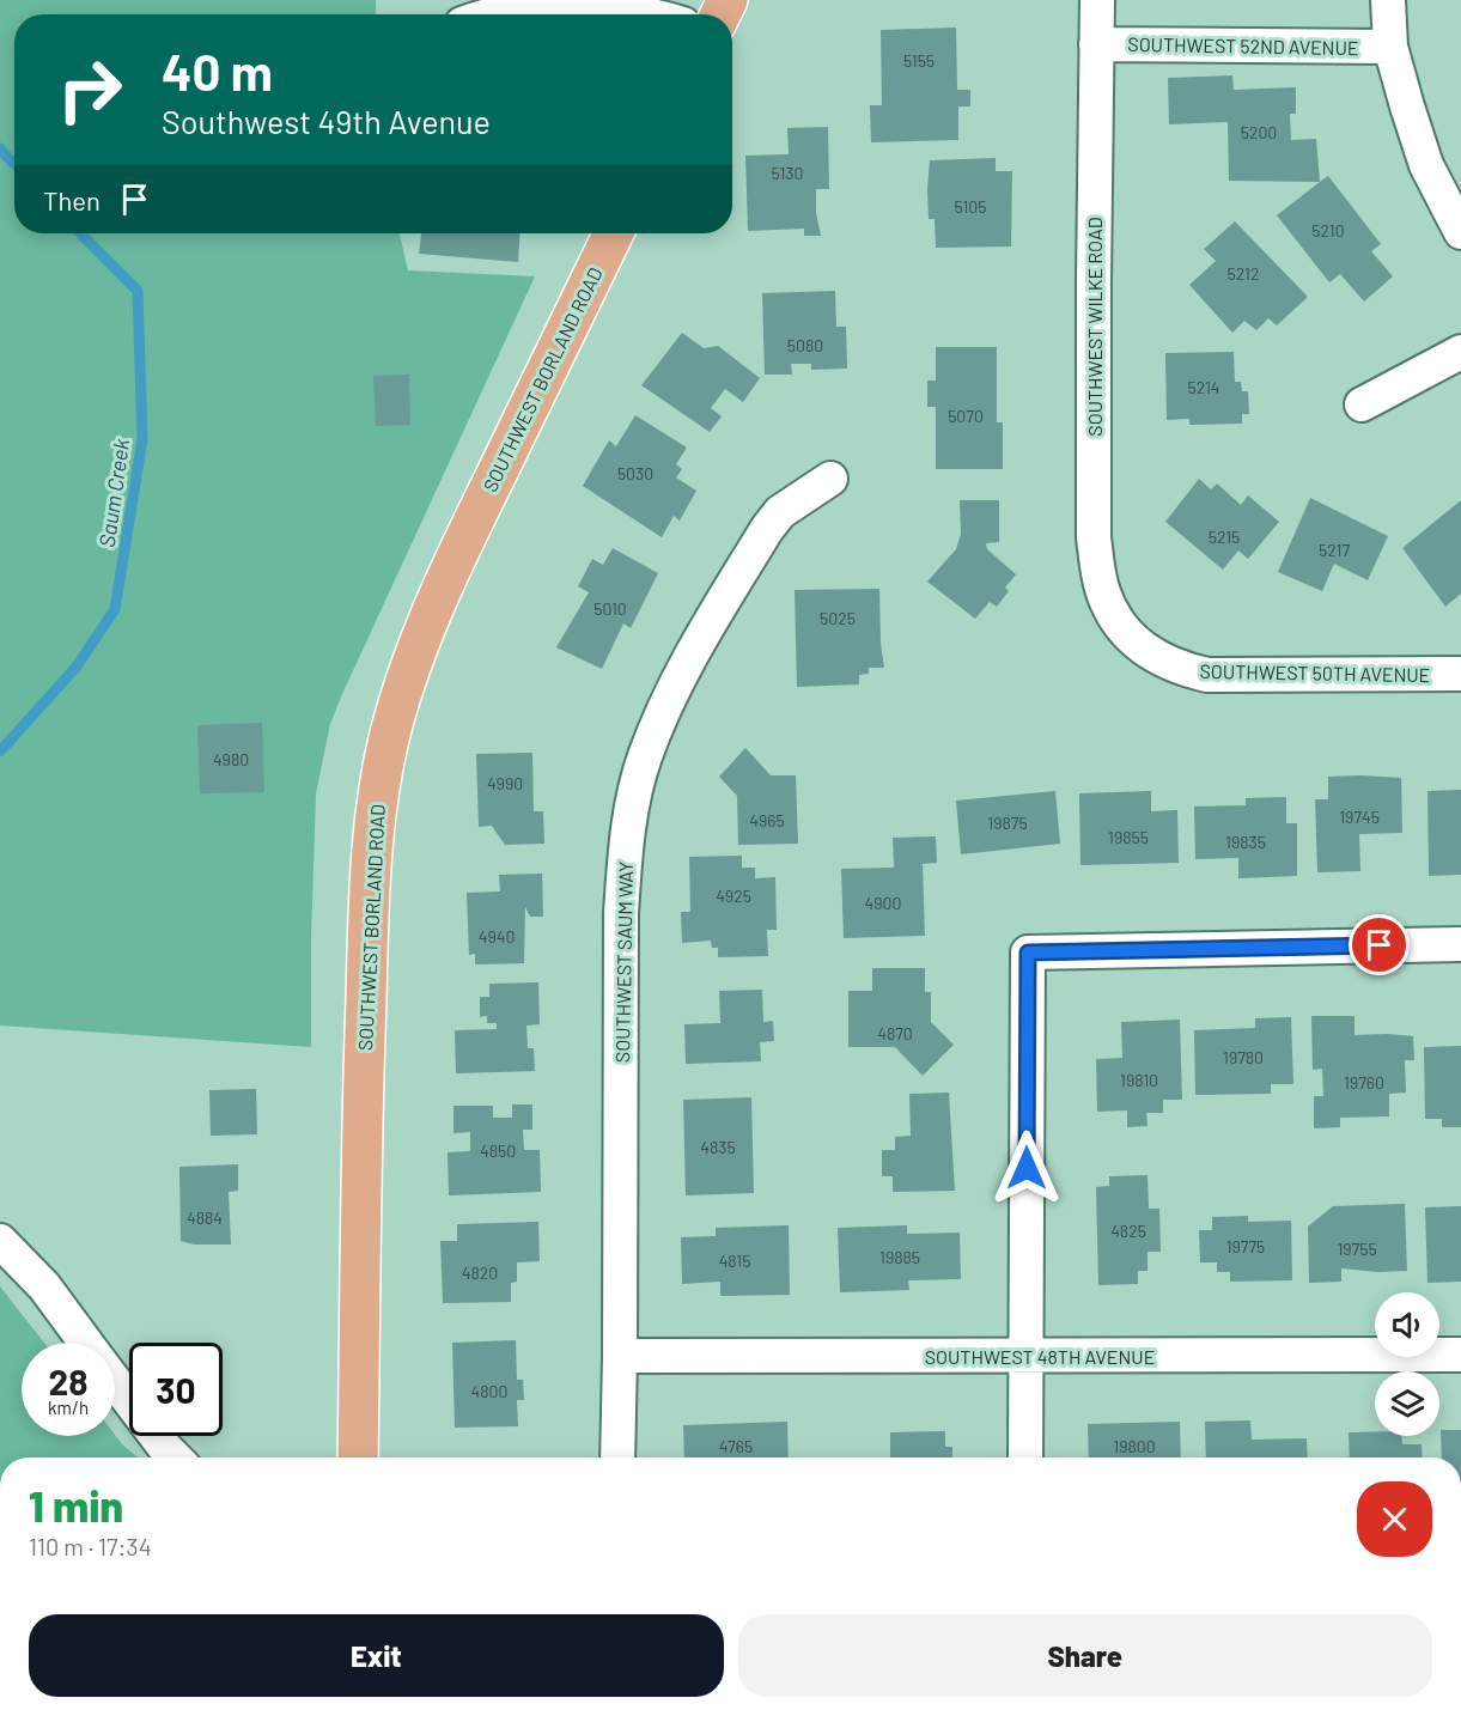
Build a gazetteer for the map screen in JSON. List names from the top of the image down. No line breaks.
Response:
{"streets":{"main road":["SOUTHWEST BORLAND ROAD"],"street":["SOUTHWEST 52ND AVENUE","SOUTHWEST WILKE ROAD","SOUTHWEST 50TH AVENUE","SOUTHWEST SAUM WAY","SOUTHWEST 48TH AVENUE"]},"crossings":[["SOUTHWEST 52ND AVENUE","SOUTHWEST WILKE ROAD"],["SOUTHWEST WILKE ROAD","SOUTHWEST 50TH AVENUE"],["SOUTHWEST SAUM WAY","SOUTHWEST 48TH AVENUE"]],"water":["Saum Creek"],"house_numbers":["5155","5200","5130","5105","5210","5212","5080","5214","5070","5030","5215","5217","5010","5025","4980","4990","19745","4965","19875","19855","19835","4925","4900","4940","4870","19780","19810","19760","4835","4850","4884","4825","19775","19755","19885","4815","4820","4800","4765","19800"],"page":{"turn":["40 m","Southwest 49th Avenue"],"then":"Then","speed":"28 km/h","limit":"30","heading":["1 min","110 m · 17:34"],"buttons":["Exit","Share"]}}
